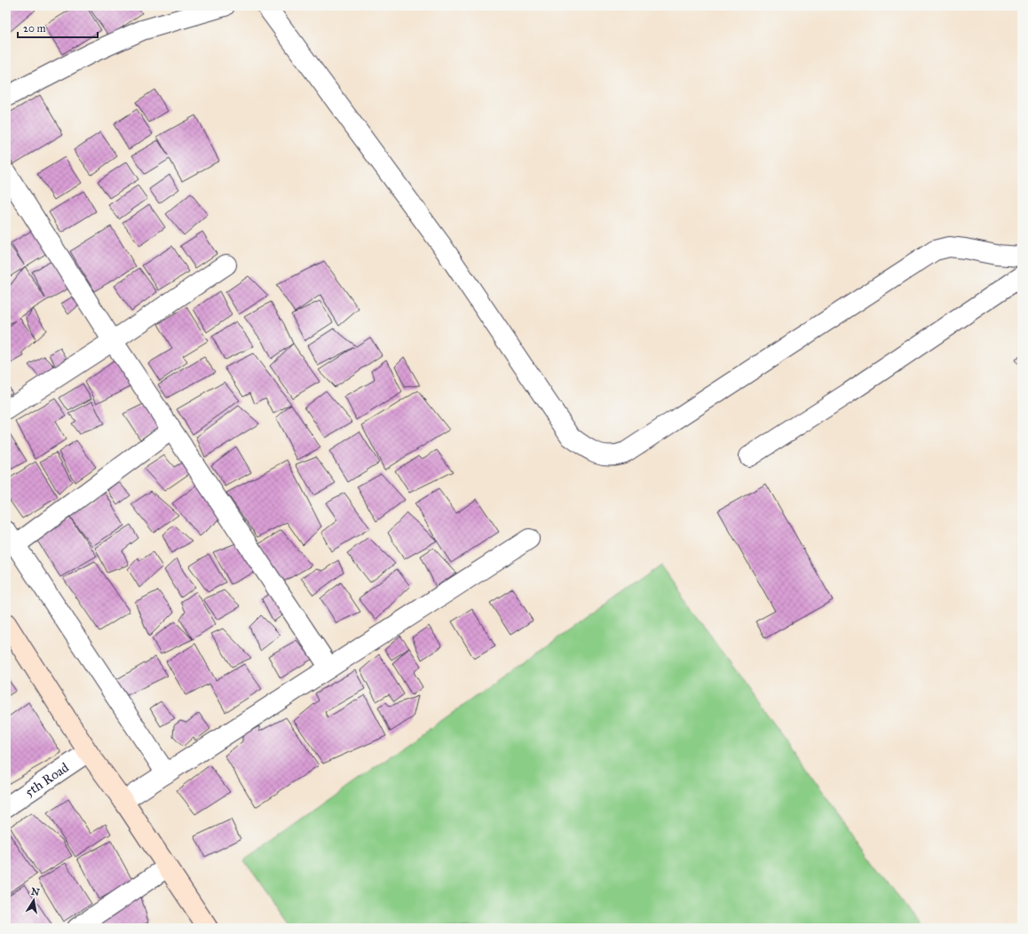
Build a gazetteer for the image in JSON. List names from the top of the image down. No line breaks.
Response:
{"streets":{"street":["5th Road"]},"scale_bar":"20 m","north":"top"}
